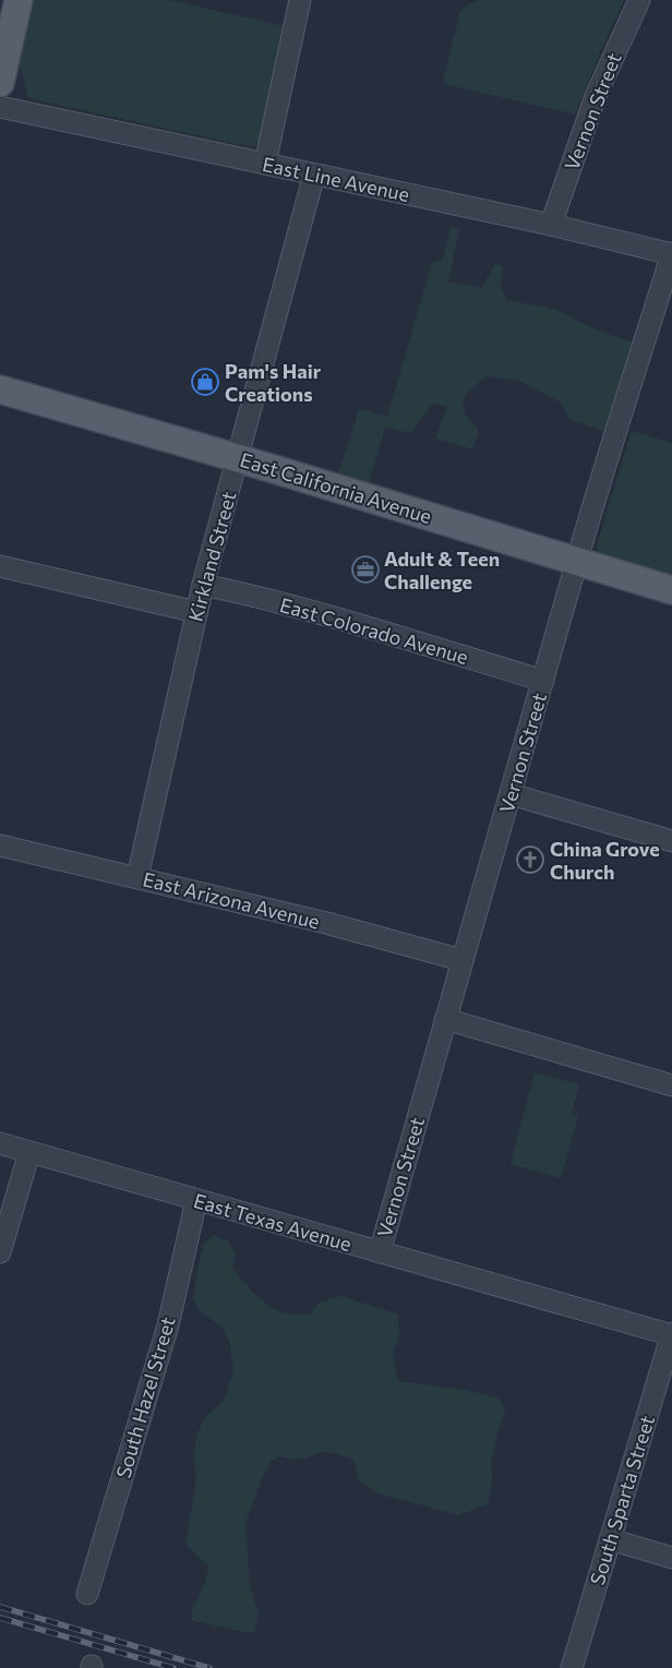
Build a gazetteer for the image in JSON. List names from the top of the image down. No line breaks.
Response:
{"streets":{"main road":["East California Avenue"],"street":["Vernon Street","East Line Avenue","Kirkland Street","East Colorado Avenue","East Arizona Avenue","East Texas Avenue","South Hazel Street","South Sparta Street"]},"crossings":[["Vernon Street","East Line Avenue"],["Vernon Street","East California Avenue"],["Vernon Street","East Colorado Avenue"],["Vernon Street","East Arizona Avenue"],["Vernon Street","East Texas Avenue"],["East Line Avenue","Kirkland Street"],["East California Avenue","Kirkland Street"],["Kirkland Street","East Colorado Avenue"],["Kirkland Street","East Arizona Avenue"],["East Texas Avenue","South Hazel Street"],["East Texas Avenue","South Sparta Street"]],"places":{"shop":["Pam's Hair Creations"],"office":["Adult & Teen Challenge"],"church":["China Grove Church"]}}
